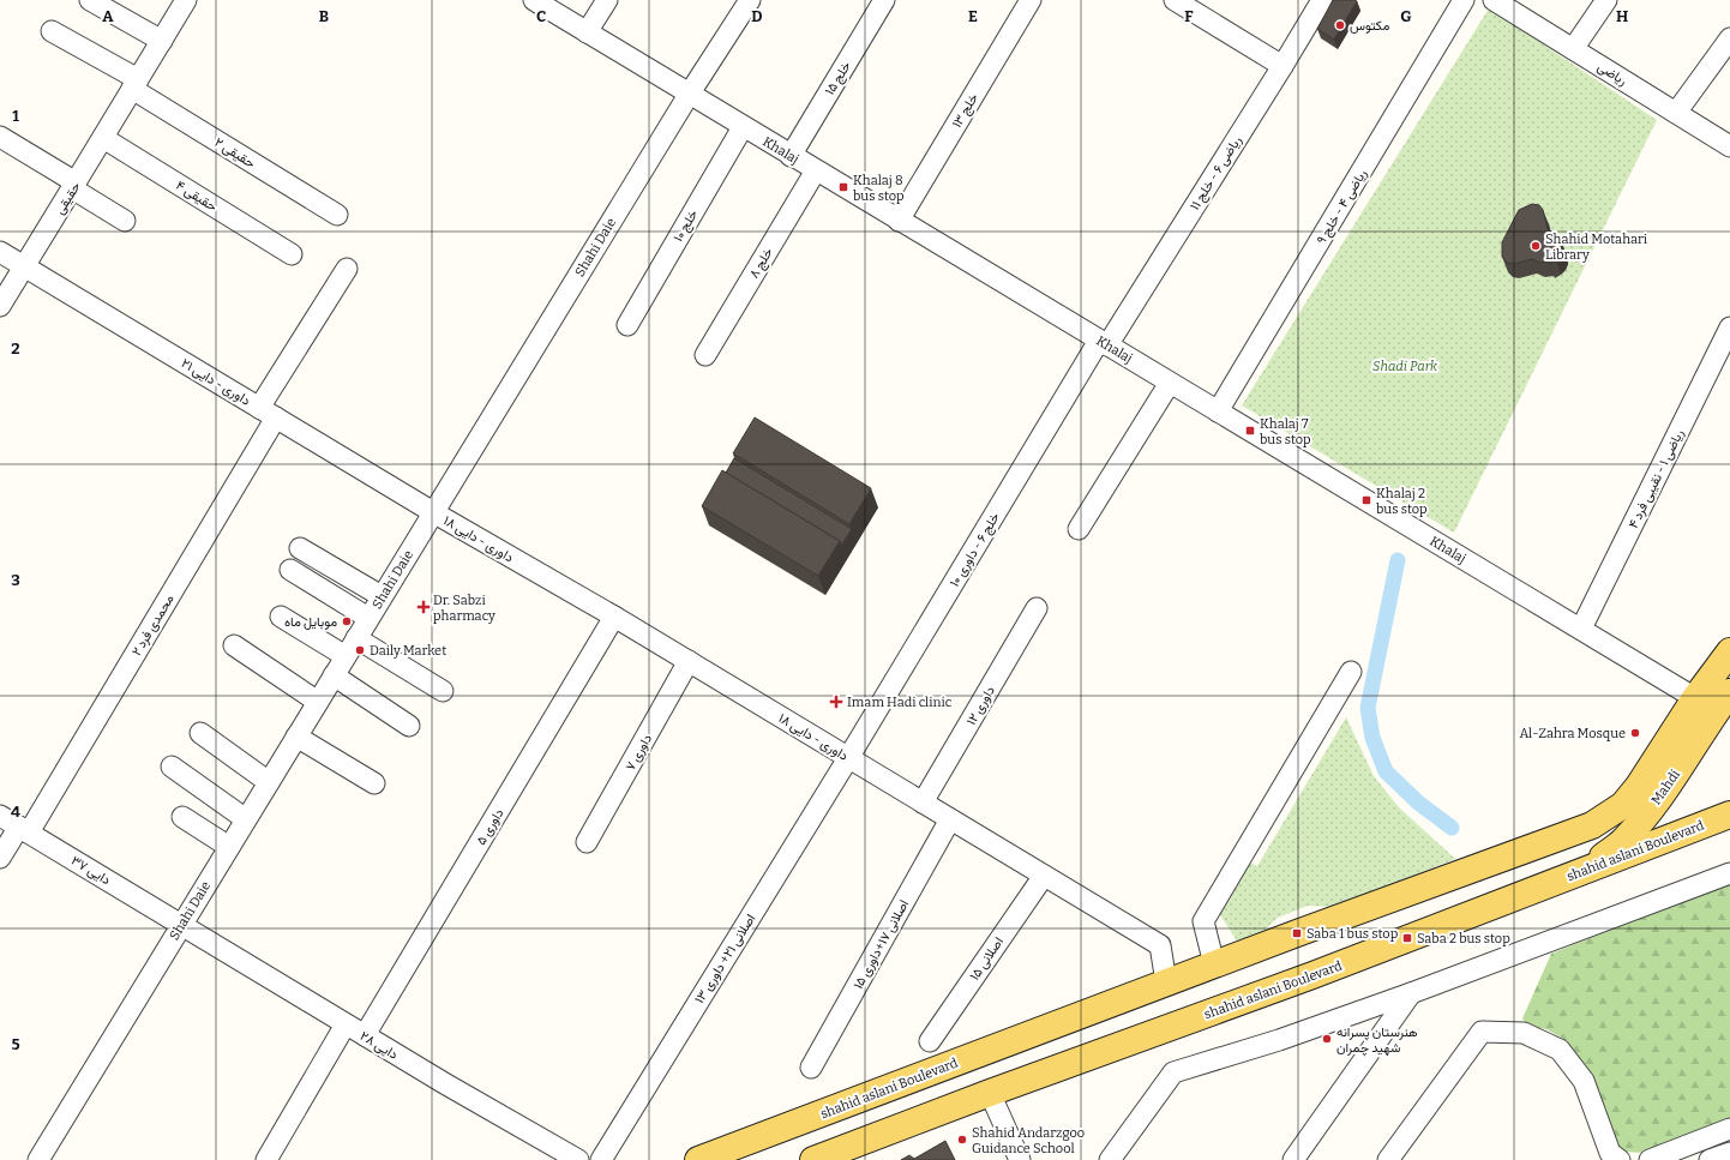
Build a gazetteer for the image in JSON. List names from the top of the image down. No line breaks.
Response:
{"streets":{"main road":["Mahdi","shahid aslani Boulevard"],"street":["ریاضی","خلج ۱۵","خلج ۱۳","Khalaj","حقیقی ۲","ریاضی ۶ - خلج ۱۱","حقیقی ۴","حقیقی","ریاضی ۴ - خلج ۹","خلج ۱۰","Shahi Daie","خلج ۸","داوری - دایی ۲۱","ریاضی ۱ - نقیبی فرد ۴","داوری - دایی ۱۸","خلج ۶ - داوری ۱۰","محمدی فرد ۲","داوری ۱۲","داوری ۷","داوری ۵","دایی ۳۷","اصلانی ۱۷+داوری ۱۵","اصلانی ۲۱+ داوری ۱۳","اصلانی ۱۵","دایی ۲۸"]},"crossings":[["خلج ۱۵","Khalaj"],["خلج ۱۳","Khalaj"],["Khalaj","ریاضی ۶ - خلج ۱۱"],["Khalaj","ریاضی ۴ - خلج ۹"],["Khalaj","خلج ۱۰"],["Khalaj","Shahi Daie"],["Khalaj","خلج ۸"],["Khalaj","ریاضی ۱ - نقیبی فرد ۴"],["Khalaj","خلج ۶ - داوری ۱۰"],["Khalaj","Mahdi"],["حقیقی ۲","حقیقی"],["ریاضی ۶ - خلج ۱۱","خلج ۶ - داوری ۱۰"],["حقیقی ۴","حقیقی"],["حقیقی","داوری - دایی ۲۱"],["Shahi Daie","داوری - دایی ۲۱"],["Shahi Daie","داوری - دایی ۱۸"],["Shahi Daie","دایی ۳۷"],["Shahi Daie","دایی ۲۸"],["داوری - دایی ۲۱","داوری - دایی ۱۸"],["داوری - دایی ۲۱","محمدی فرد ۲"],["داوری - دایی ۱۸","خلج ۶ - داوری ۱۰"],["داوری - دایی ۱۸","داوری ۱۲"],["داوری - دایی ۱۸","داوری ۷"],["داوری - دایی ۱۸","داوری ۵"],["داوری - دایی ۱۸","shahid aslani Boulevard"],["داوری - دایی ۱۸","اصلانی ۱۷+داوری ۱۵"],["داوری - دایی ۱۸","اصلانی ۲۱+ داوری ۱۳"],["داوری - دایی ۱۸","اصلانی ۱۵"],["خلج ۶ - داوری ۱۰","اصلانی ۲۱+ داوری ۱۳"],["محمدی فرد ۲","دایی ۳۷"],["Mahdi","shahid aslani Boulevard"],["داوری ۵","دایی ۲۸"],["دایی ۳۷","دایی ۲۸"]],"parks":["Shadi Park"],"places":{"other":["مکتوس","Shahid Motahari Library","موبایل ماه","Daily Market","Al-Zahra Mosque","هنرستان پسرانه شهید چمران","Shahid Andarzgoo Guidance School"],"transit":["Khalaj 8 bus stop","Khalaj 7 bus stop","Khalaj 2 bus stop","Saba 1 bus stop","Saba 2 bus stop"],"health":["Dr. Sabzi pharmacy","Imam Hadi clinic"]},"grid":{"columns":["A","B","C","D","E","F","G","H"],"rows":["1","2","3","4","5"]}}
